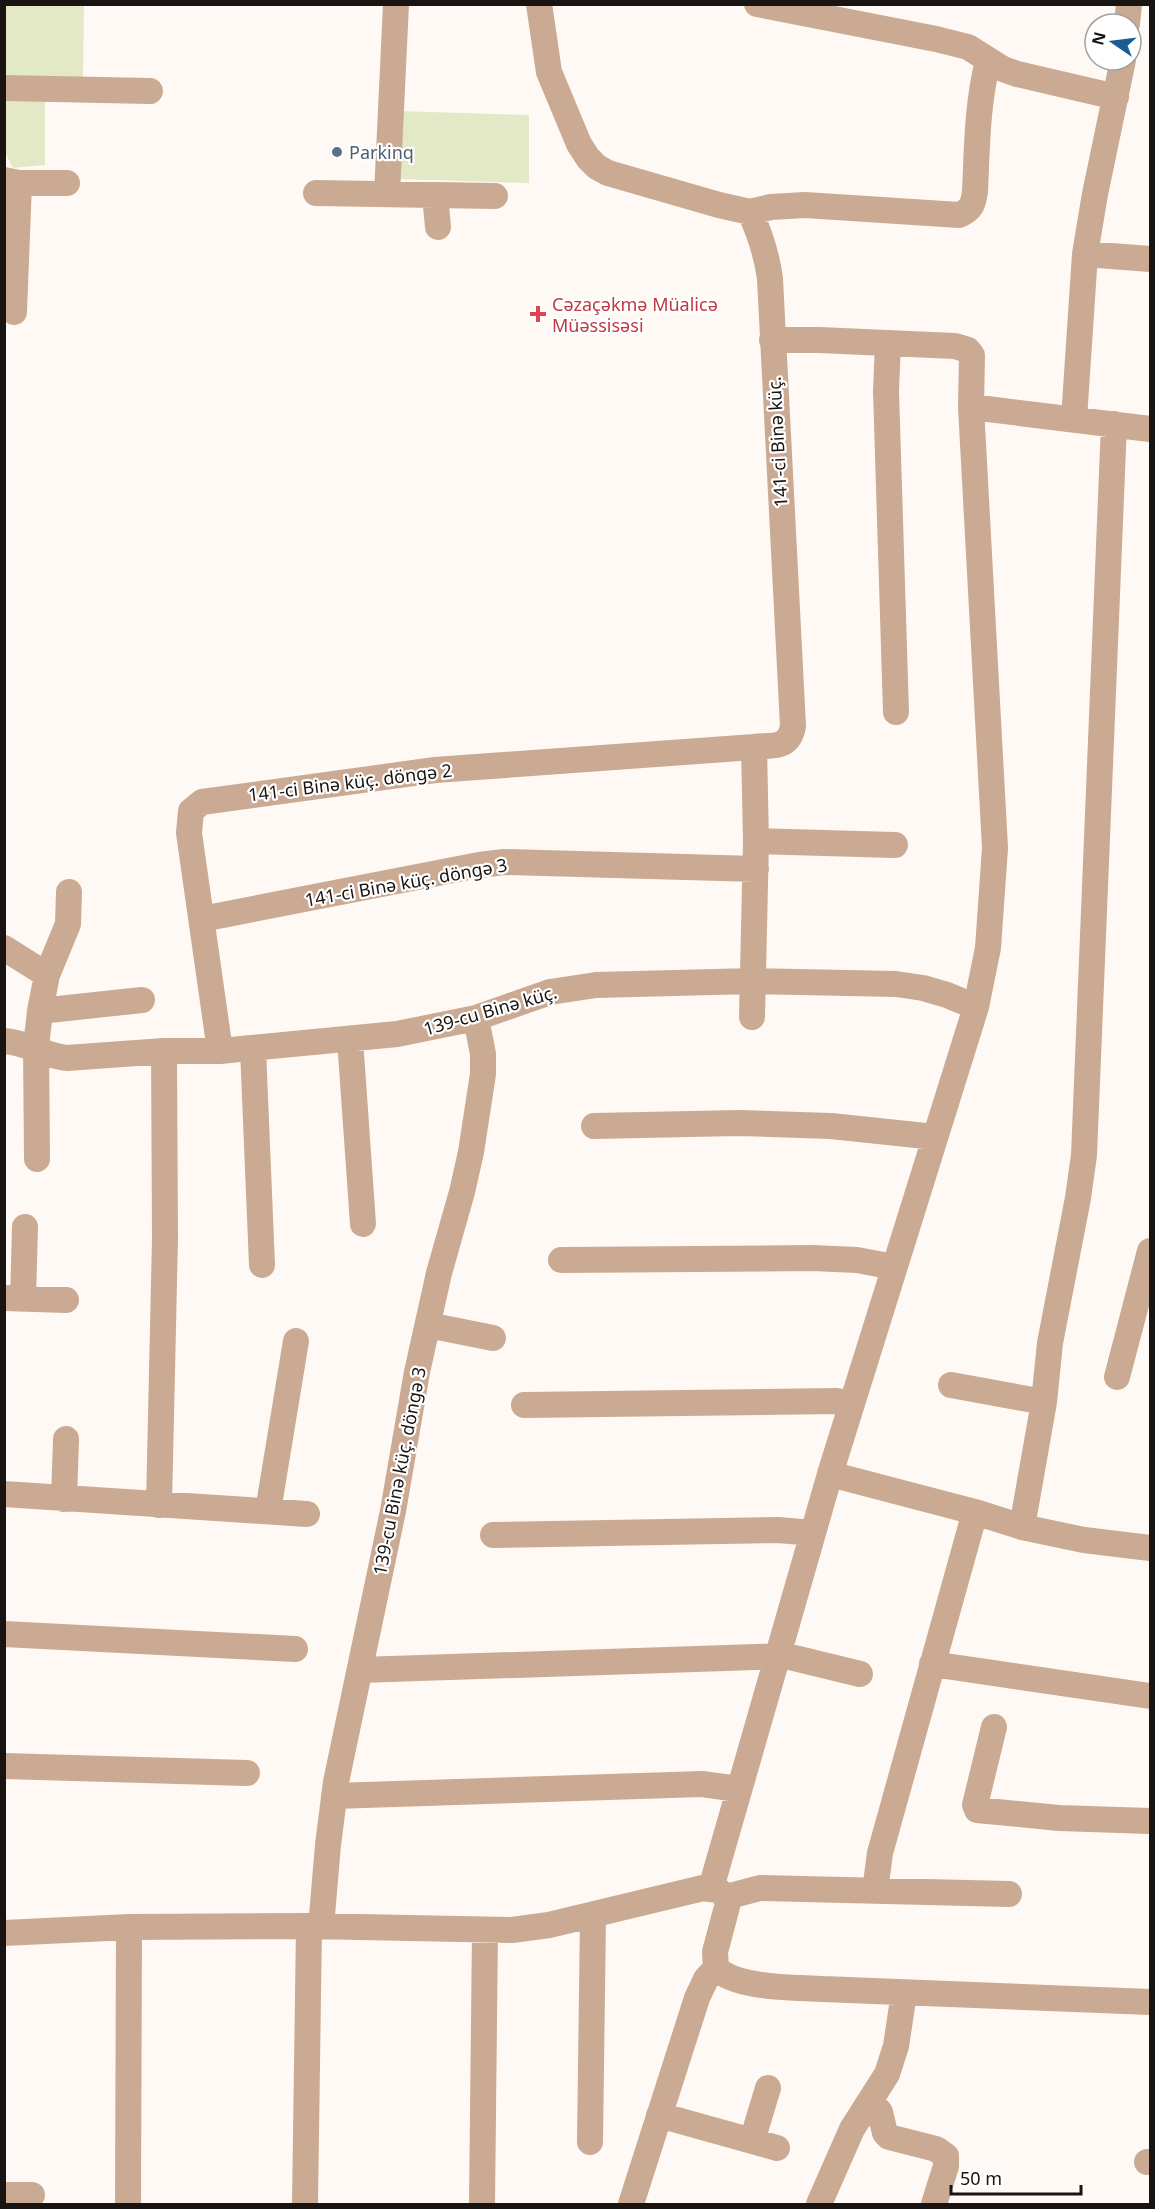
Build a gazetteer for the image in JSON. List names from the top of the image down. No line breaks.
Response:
{"streets":{"street":["141-ci Binə küç.","141-ci Binə küç. döngə 2","141-ci Binə küç. döngə 3","139-cu Binə küç.","139-cu Binə küç. döngə 3"]},"crossings":[["141-ci Binə küç.","141-ci Binə küç. döngə 2"],["141-ci Binə küç. döngə 2","141-ci Binə küç. döngə 3"],["141-ci Binə küç. döngə 2","139-cu Binə küç."],["139-cu Binə küç.","139-cu Binə küç. döngə 3"]],"places":{"other":["Parkinq"],"health":["Cəzaçəkmə Müalicə Müəssisəsi"]},"scale_bar":"50 m","north":"left"}
